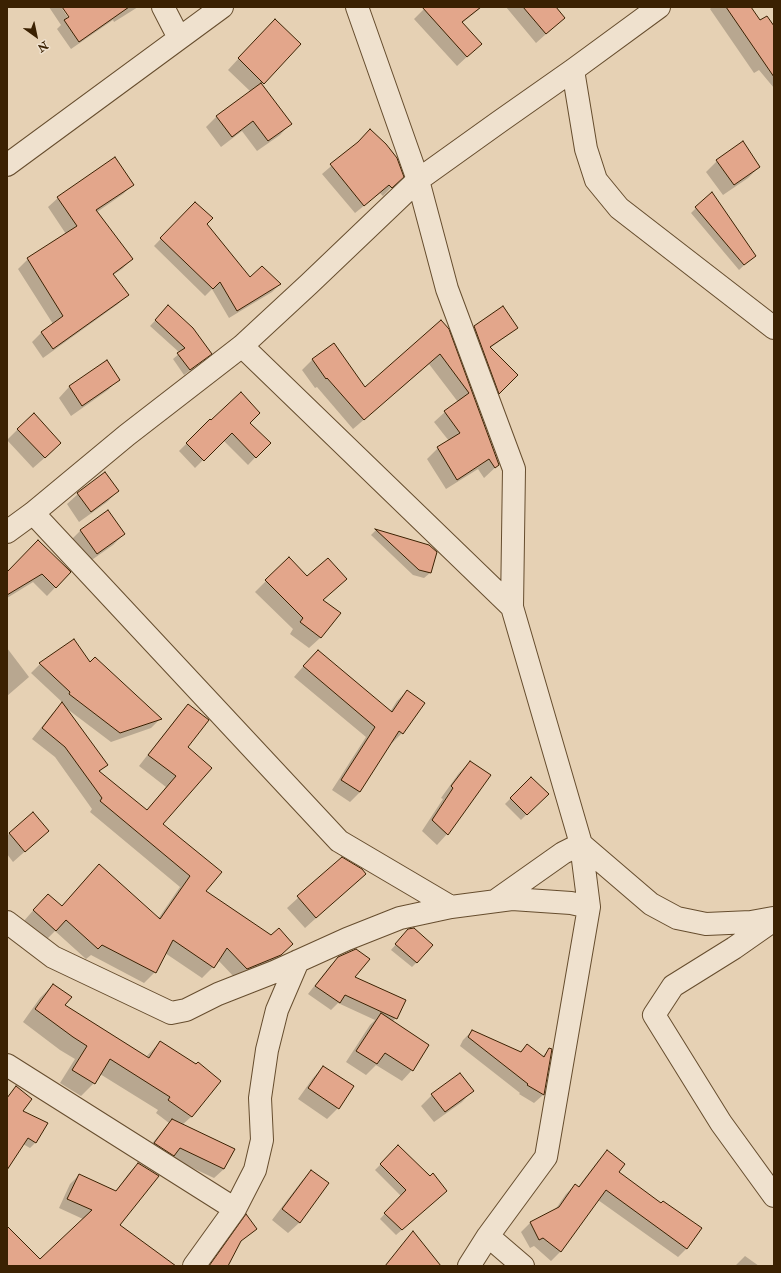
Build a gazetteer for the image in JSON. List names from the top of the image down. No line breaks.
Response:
{"north":"bottom right"}
